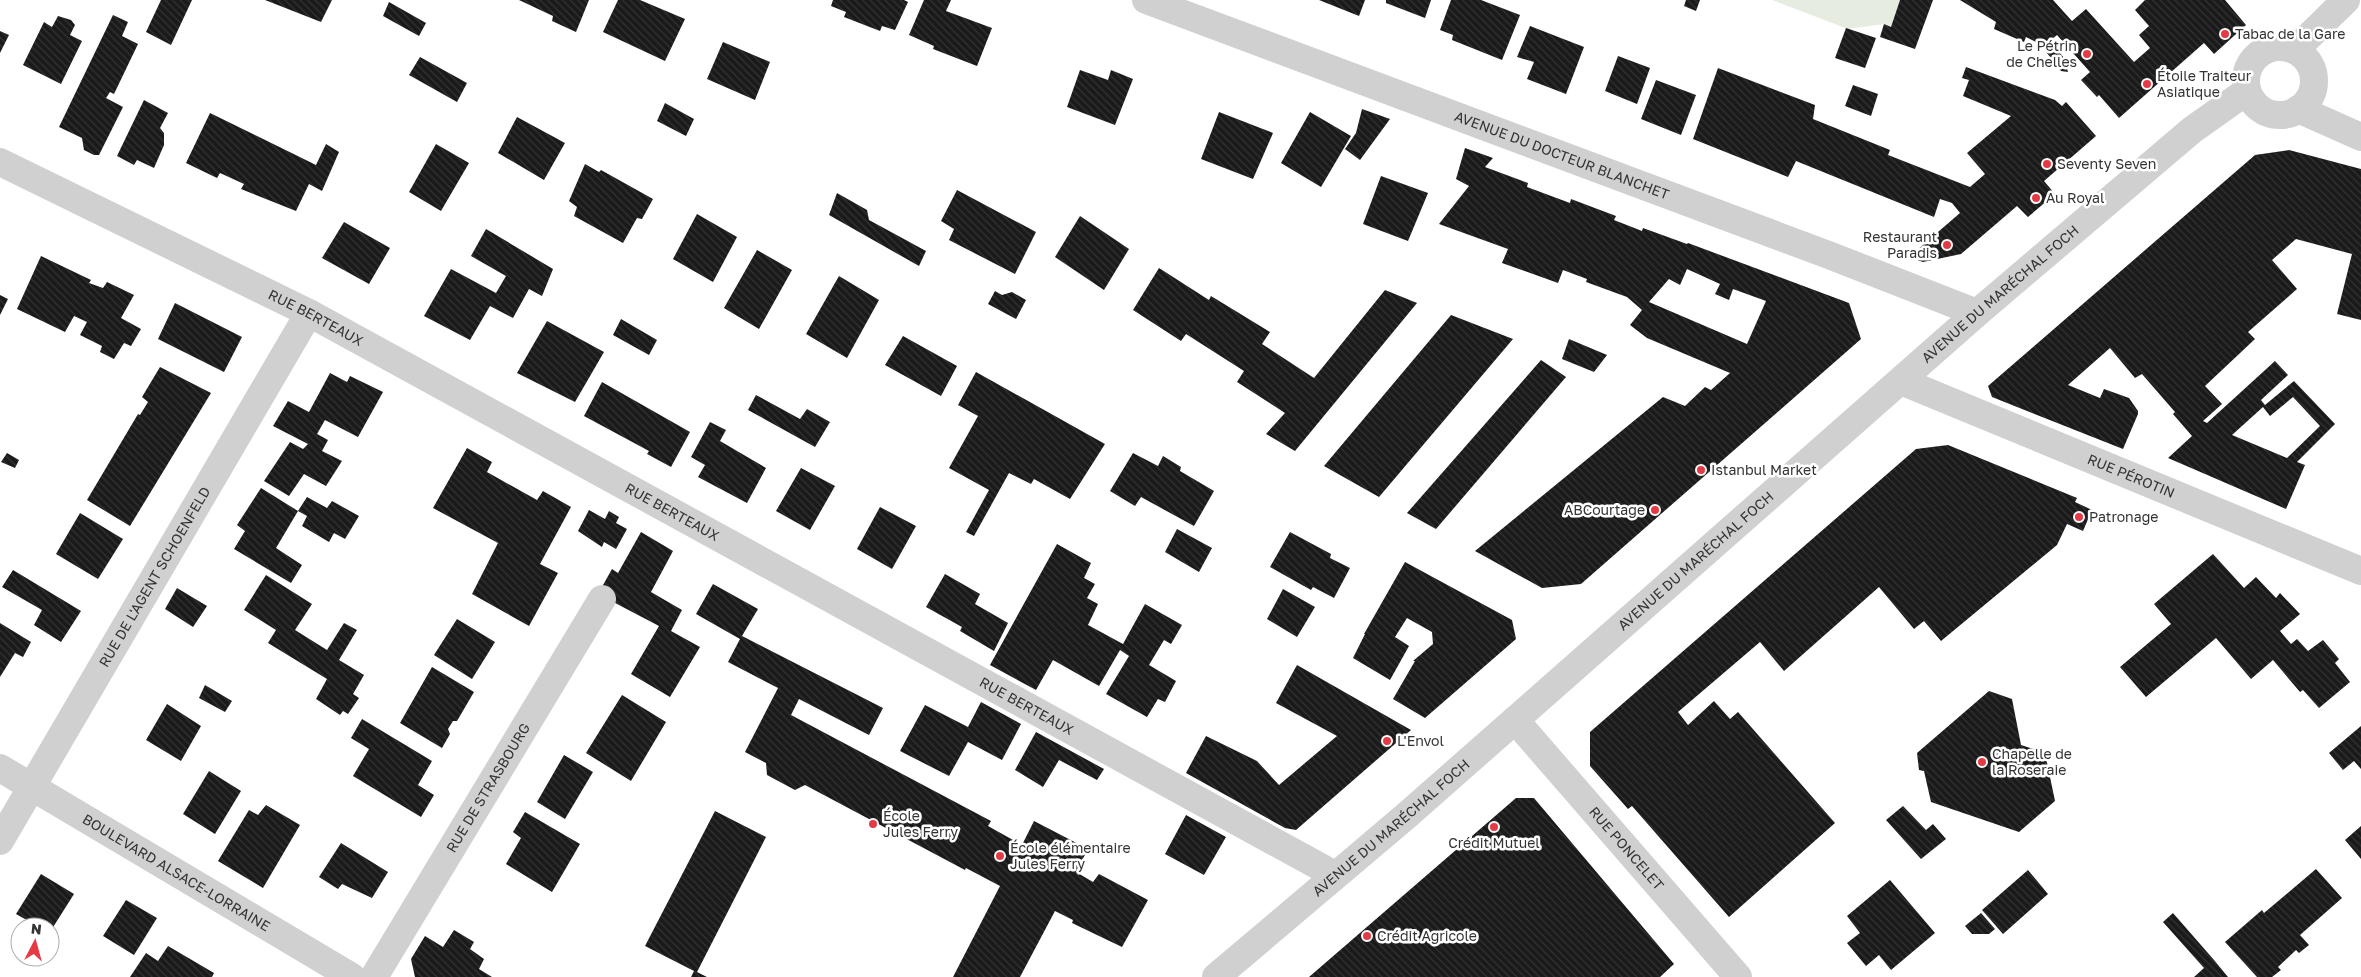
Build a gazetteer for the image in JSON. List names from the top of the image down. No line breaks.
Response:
{"streets":{"street":["AVENUE DU DOCTEUR BLANCHET","AVENUE DU MARÉCHAL FOCH","RUE BERTEAUX","RUE PÉROTIN","RUE DE L'AGENT SCHOENFELD","RUE DE STRASBOURG","RUE PONCELET","BOULEVARD ALSACE-LORRAINE"]},"crossings":[["AVENUE DU DOCTEUR BLANCHET","AVENUE DU MARÉCHAL FOCH"],["AVENUE DU MARÉCHAL FOCH","RUE BERTEAUX"],["AVENUE DU MARÉCHAL FOCH","RUE PÉROTIN"],["AVENUE DU MARÉCHAL FOCH","RUE PONCELET"],["RUE BERTEAUX","RUE DE L'AGENT SCHOENFELD"],["RUE DE L'AGENT SCHOENFELD","BOULEVARD ALSACE-LORRAINE"]],"places":["Tabac de la Gare","Le Pétrin de Chelles","Étoile Traiteur Asiatique","Seventy Seven","Au Royal","Restaurant Paradis","Istanbul Market","ABCourtage","Patronage","L'Envol","Chapelle de la Roseraie","École Jules Ferry","Crédit Mutuel","École élémentaire Jules Ferry","Crédit Agricole"],"north":"top"}
